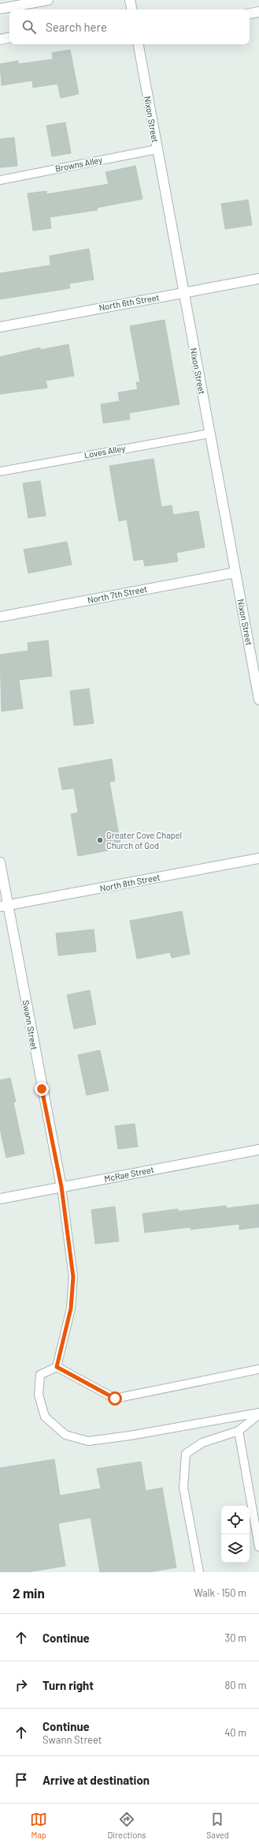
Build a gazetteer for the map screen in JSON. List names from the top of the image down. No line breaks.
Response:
{"streets":{"street":["Nixon Street","North 6th Street","North 7th Street","North 8th Street","Swann Street","McRae Street"],"lane":["Browns Alley","Loves Alley"]},"crossings":[["Nixon Street","Browns Alley"],["Nixon Street","North 6th Street"],["Nixon Street","Loves Alley"],["Nixon Street","North 7th Street"],["North 8th Street","Swann Street"],["Swann Street","McRae Street"]],"places":["Greater Cove Chapel Church of God"],"page":{"search":"Search here","heading":["2 min","Walk · 150 m"],"list":[["Continue","30 m"],["Turn right","80 m"],["Continue","Swann Street","40 m"],"Arrive at destination"],"nav":["Map","Directions","Saved"]}}
